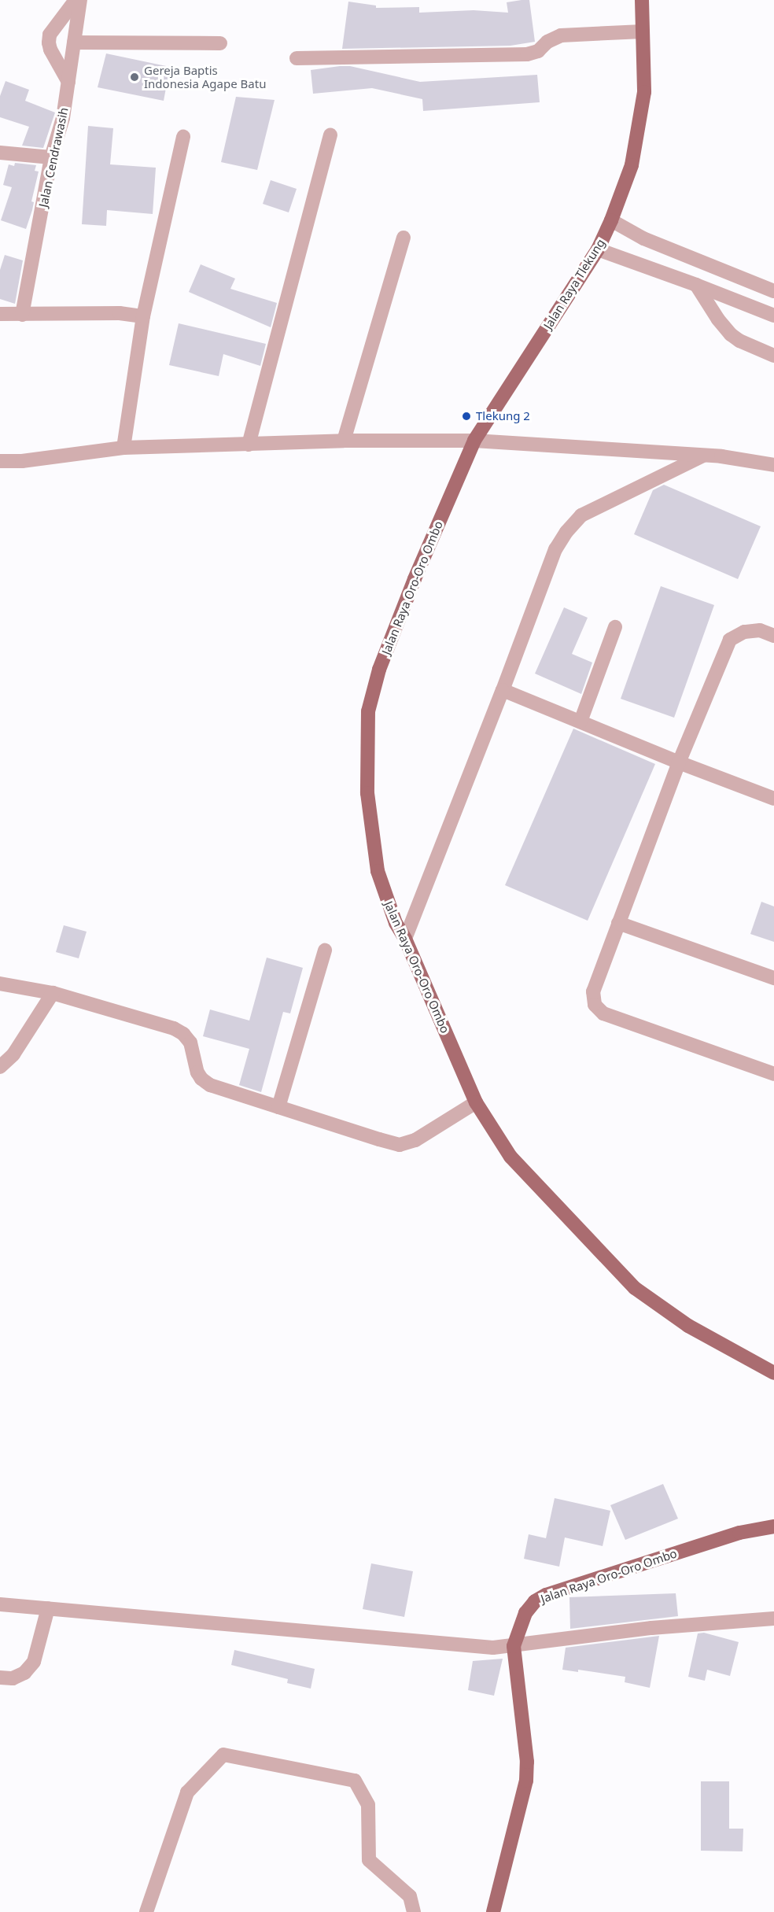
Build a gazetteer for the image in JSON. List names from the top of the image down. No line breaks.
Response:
{"streets":{"main road":["Jalan Raya Tlekung","Jalan Raya Oro-Oro Ombo"],"street":["Jalan Cendrawasih"]},"crossings":[["Jalan Raya Tlekung","Jalan Raya Oro-Oro Ombo"]],"places":["Gereja Baptis Indonesia Agape Batu","Tlekung 2"]}
